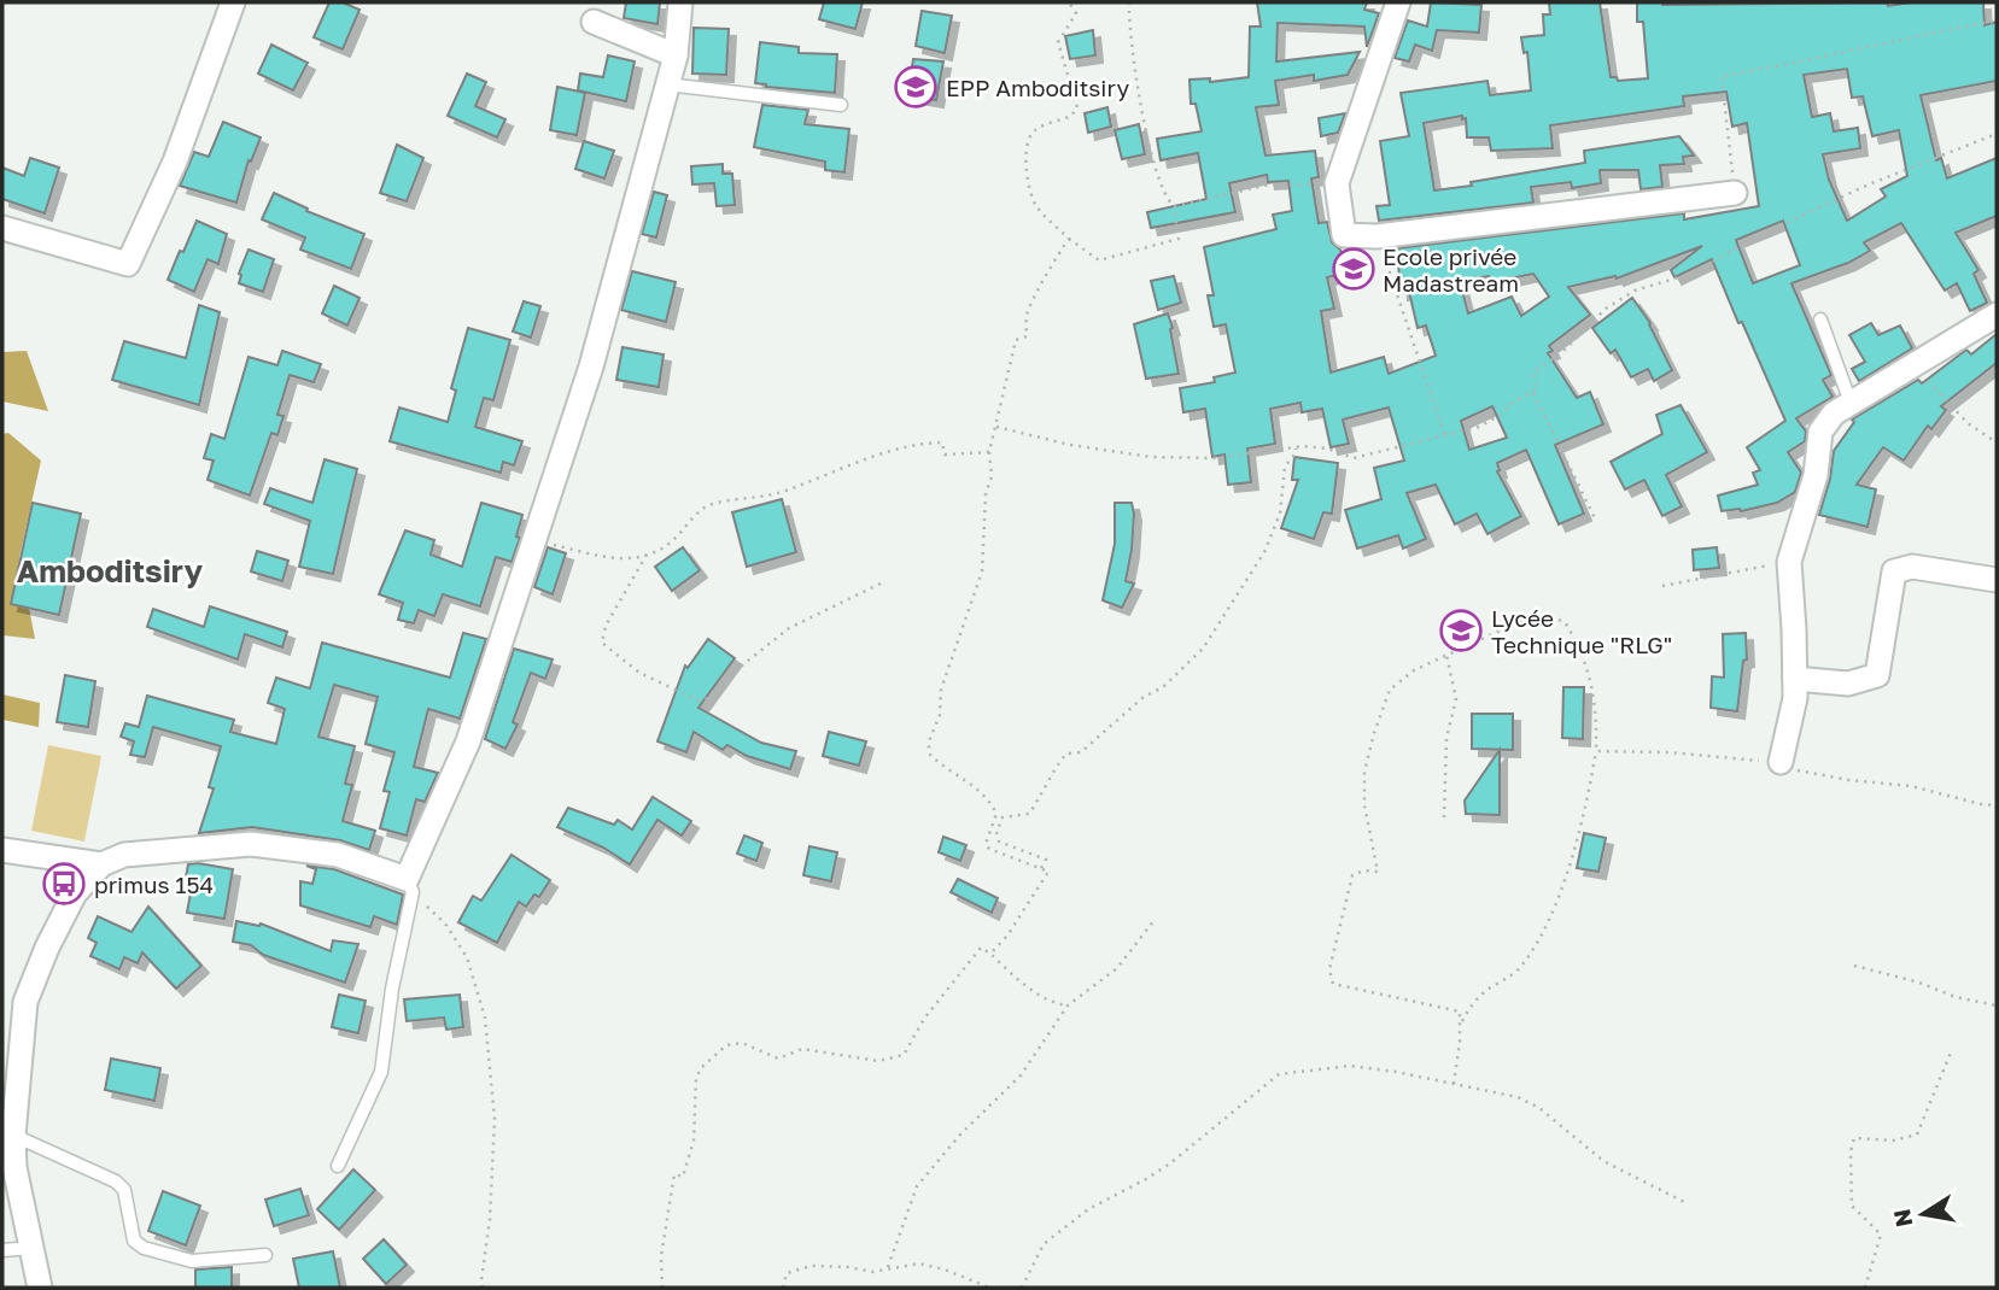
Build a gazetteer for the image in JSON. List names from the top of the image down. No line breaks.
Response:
{"districts":["Amboditsiry"],"places":{"school or university":["EPP Amboditsiry","Ecole privée Madastream","Lycée Technique \"RLG\""],"bus stop":["primus 154"]},"north":"left"}
